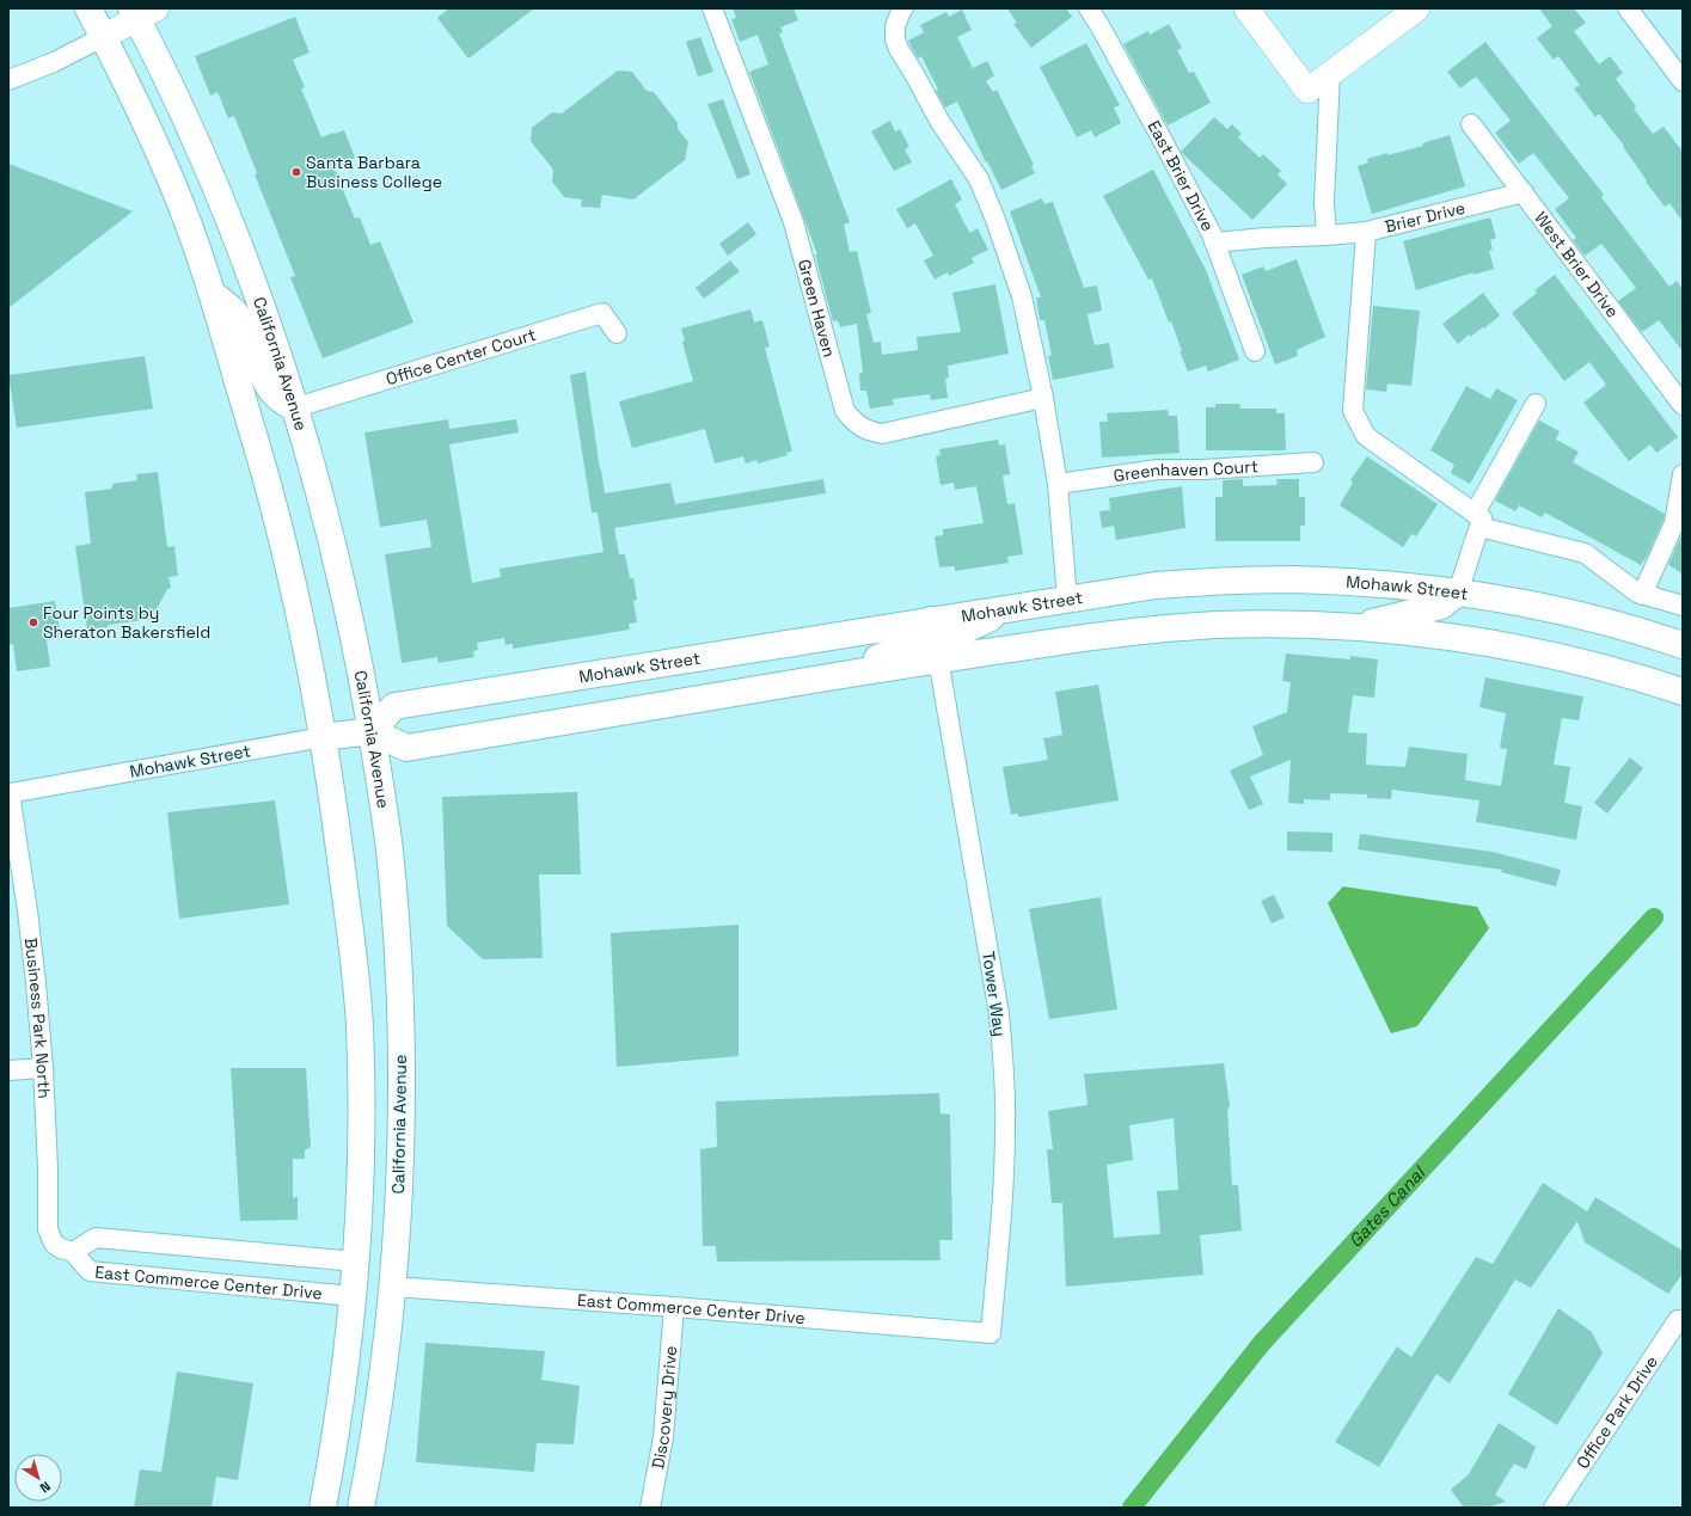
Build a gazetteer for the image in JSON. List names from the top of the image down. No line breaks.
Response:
{"streets":{"main road":["California Avenue","Mohawk Street"],"street":["East Brier Drive","Brier Drive","West Brier Drive","Green Haven","Office Center Court","Greenhaven Court","Tower Way","Business Park North","East Commerce Center Drive","Discovery Drive","Office Park Drive"]},"crossings":[["East Brier Drive","Brier Drive"],["Brier Drive","West Brier Drive"],["Office Center Court","California Avenue"],["California Avenue","Mohawk Street"],["California Avenue","East Commerce Center Drive"],["Mohawk Street","Business Park North"],["Tower Way","East Commerce Center Drive"],["Business Park North","East Commerce Center Drive"],["East Commerce Center Drive","Discovery Drive"]],"water":["Gates Canal"],"places":["Santa Barbara Business College","Four Points by Sheraton Bakersfield"],"north":"bottom right"}
